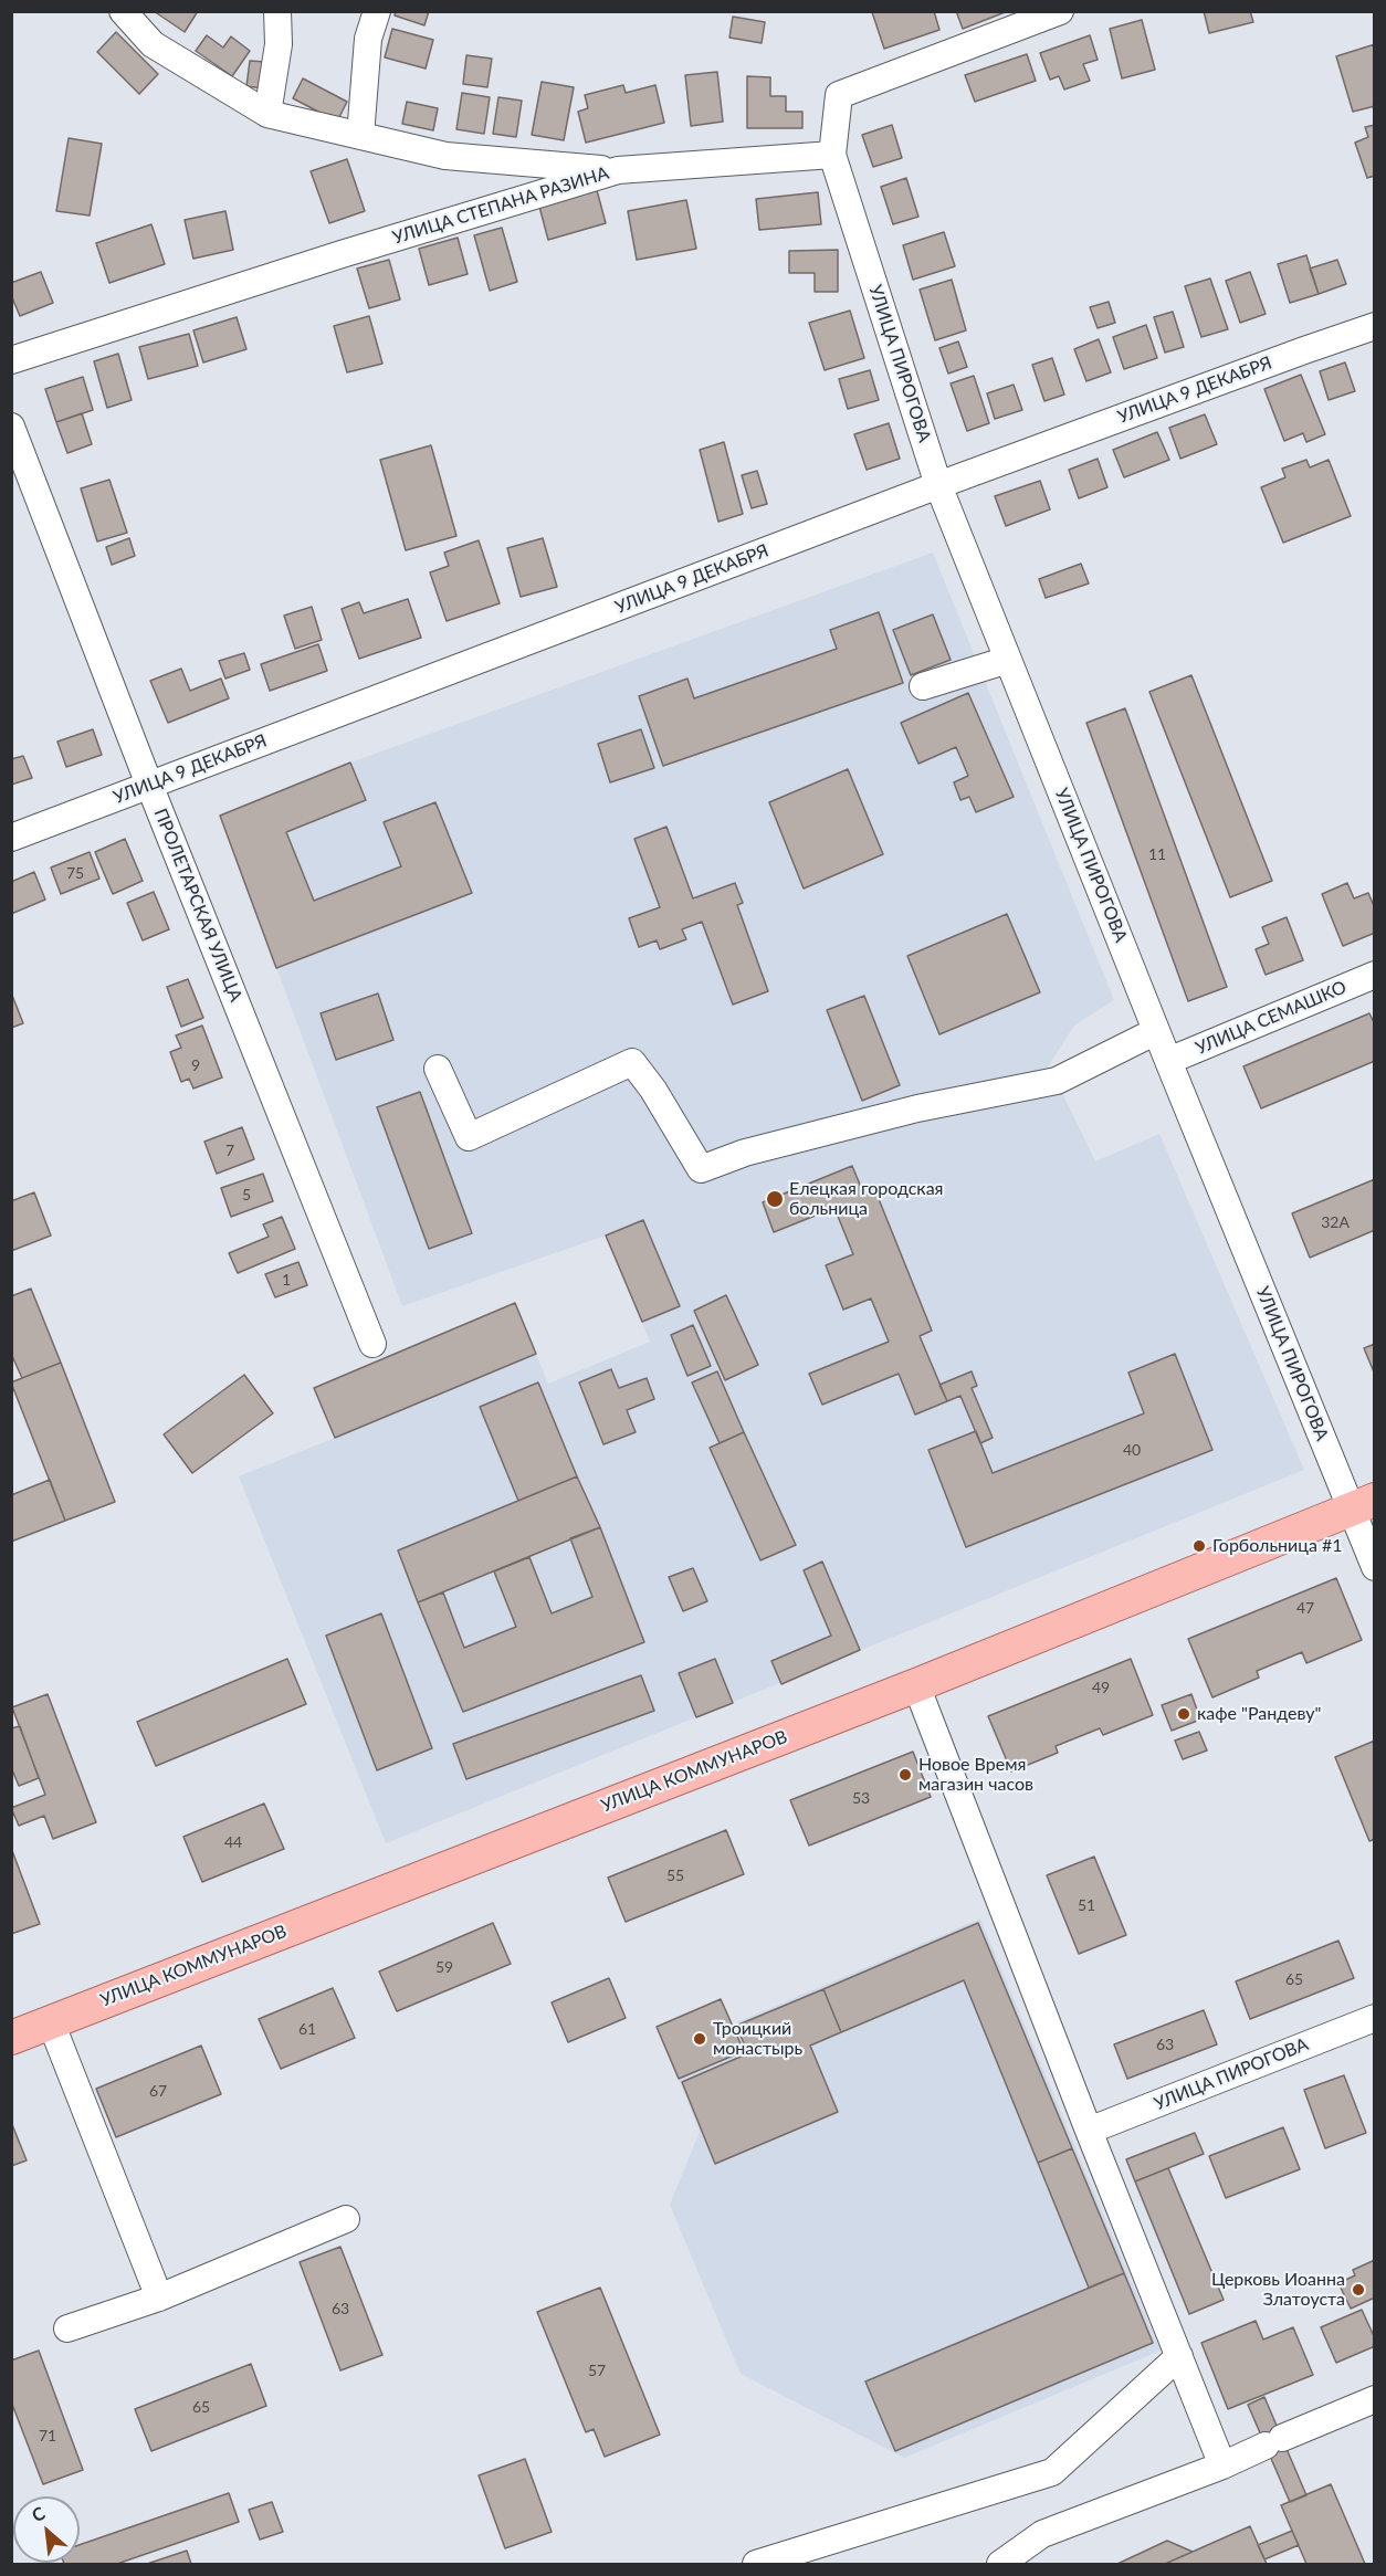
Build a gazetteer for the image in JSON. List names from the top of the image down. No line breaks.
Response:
{"streets":{"main road":["УЛИЦА КОММУНАРОВ"],"street":["УЛИЦА СТЕПАНА РАЗИНА","УЛИЦА ПИРОГОВА","УЛИЦА 9 ДЕКАБРЯ","ПРОЛЕТАРСКАЯ УЛИЦА","УЛИЦА СЕМАШКО"]},"crossings":[["УЛИЦА СТЕПАНА РАЗИНА","УЛИЦА ПИРОГОВА"],["УЛИЦА ПИРОГОВА","УЛИЦА 9 ДЕКАБРЯ"],["УЛИЦА ПИРОГОВА","УЛИЦА СЕМАШКО"],["УЛИЦА ПИРОГОВА","УЛИЦА КОММУНАРОВ"],["УЛИЦА 9 ДЕКАБРЯ","ПРОЛЕТАРСКАЯ УЛИЦА"]],"places":["Елецкая городская больница","Горбольница #1","кафе \"Рандеву\"","Новое Время магазин часов","Троицкий монастырь","Церковь Иоанна Златоуста"],"house_numbers":["11","75","9","7","5","32А","1","40","47","49","53","44","55","51","59","65","61","63","67","63","57","65","71"],"north":"top left"}
